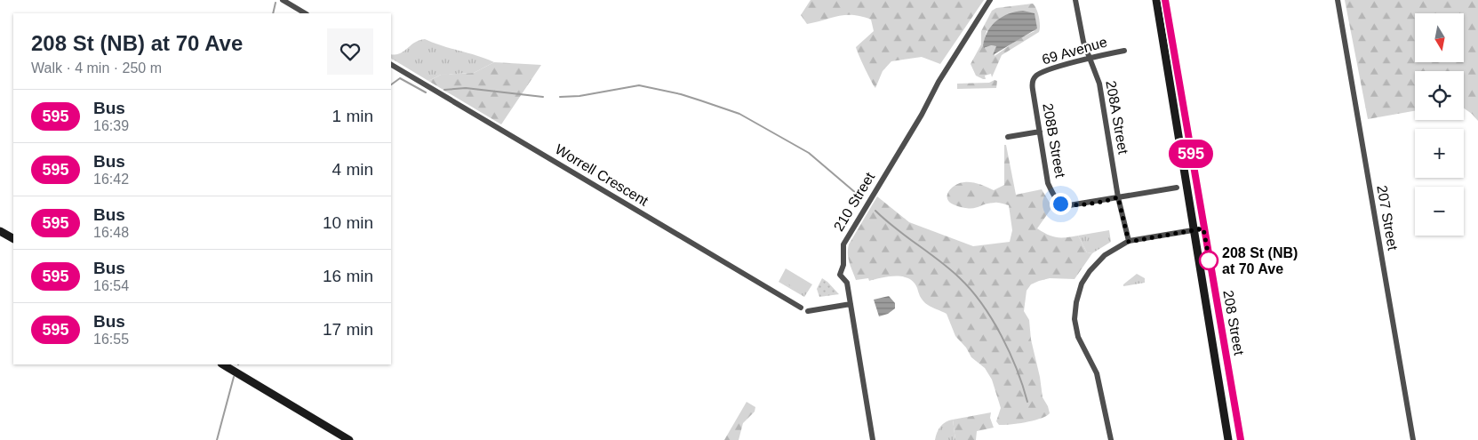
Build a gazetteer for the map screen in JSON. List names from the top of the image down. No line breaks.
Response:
{"streets":{"main road":["208 Street"],"street":["69 Avenue","208A Street","208B Street","Worrell Crescent","210 Street","207 Street"]},"crossings":[["69 Avenue","208A Street"],["69 Avenue","208B Street"],["208A Street","208B Street"]],"places":["208 St (NB) at 70 Ave"],"lines":["bus line 595"],"north":"bottom","page":{"on_map":"595","map_buttons":["+","−"],"heading":["208 St (NB) at 70 Ave","Walk · 4 min · 250 m"],"list":[{"mark":"595","name":"Bus","note":"16:39","value":"1 min"},{"mark":"595","name":"Bus","note":"16:42","value":"4 min"},{"mark":"595","name":"Bus","note":"16:48","value":"10 min"},{"mark":"595","name":"Bus","note":"16:54","value":"16 min"},{"mark":"595","name":"Bus","note":"16:55","value":"17 min"}]}}
